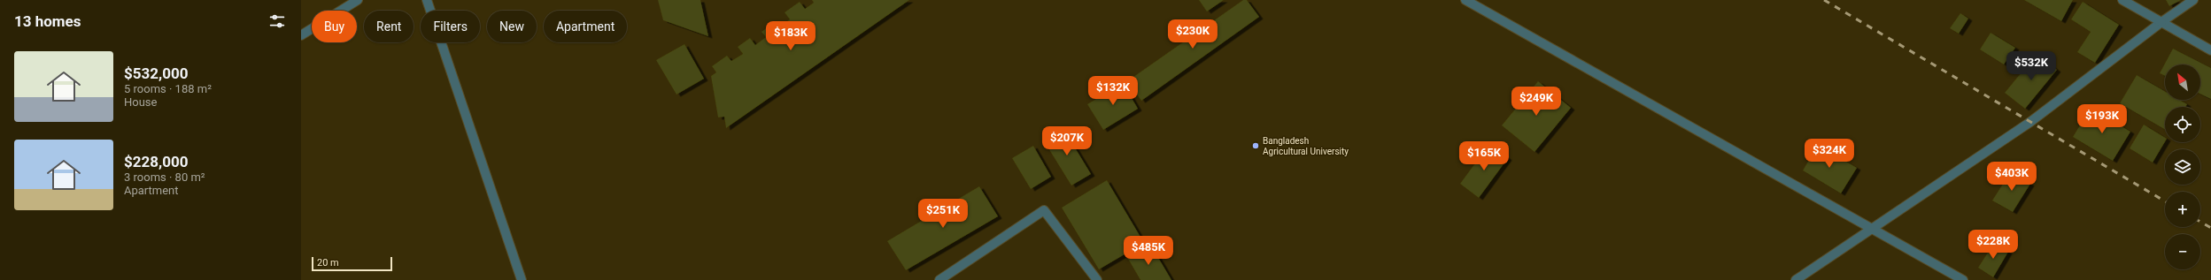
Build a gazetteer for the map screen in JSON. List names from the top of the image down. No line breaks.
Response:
{"places":["Bangladesh Agricultural University"],"scale_bar":"20 m","north":"top left","page":{"heading":"13 homes","chip":["Buy","Rent","Filters","New","Apartment"],"price":["$230K","$183K","$532K","$132K","$249K","$193K","$207K","$324K","$165K","$403K","$251K","$228K","$485K"],"list":[{"name":"$532,000","note":"5 rooms · 188 m² · House"},{"name":"$228,000","note":"3 rooms · 80 m² · Apartment"}],"map_buttons":["+","−"],"scale":"20 m"}}
